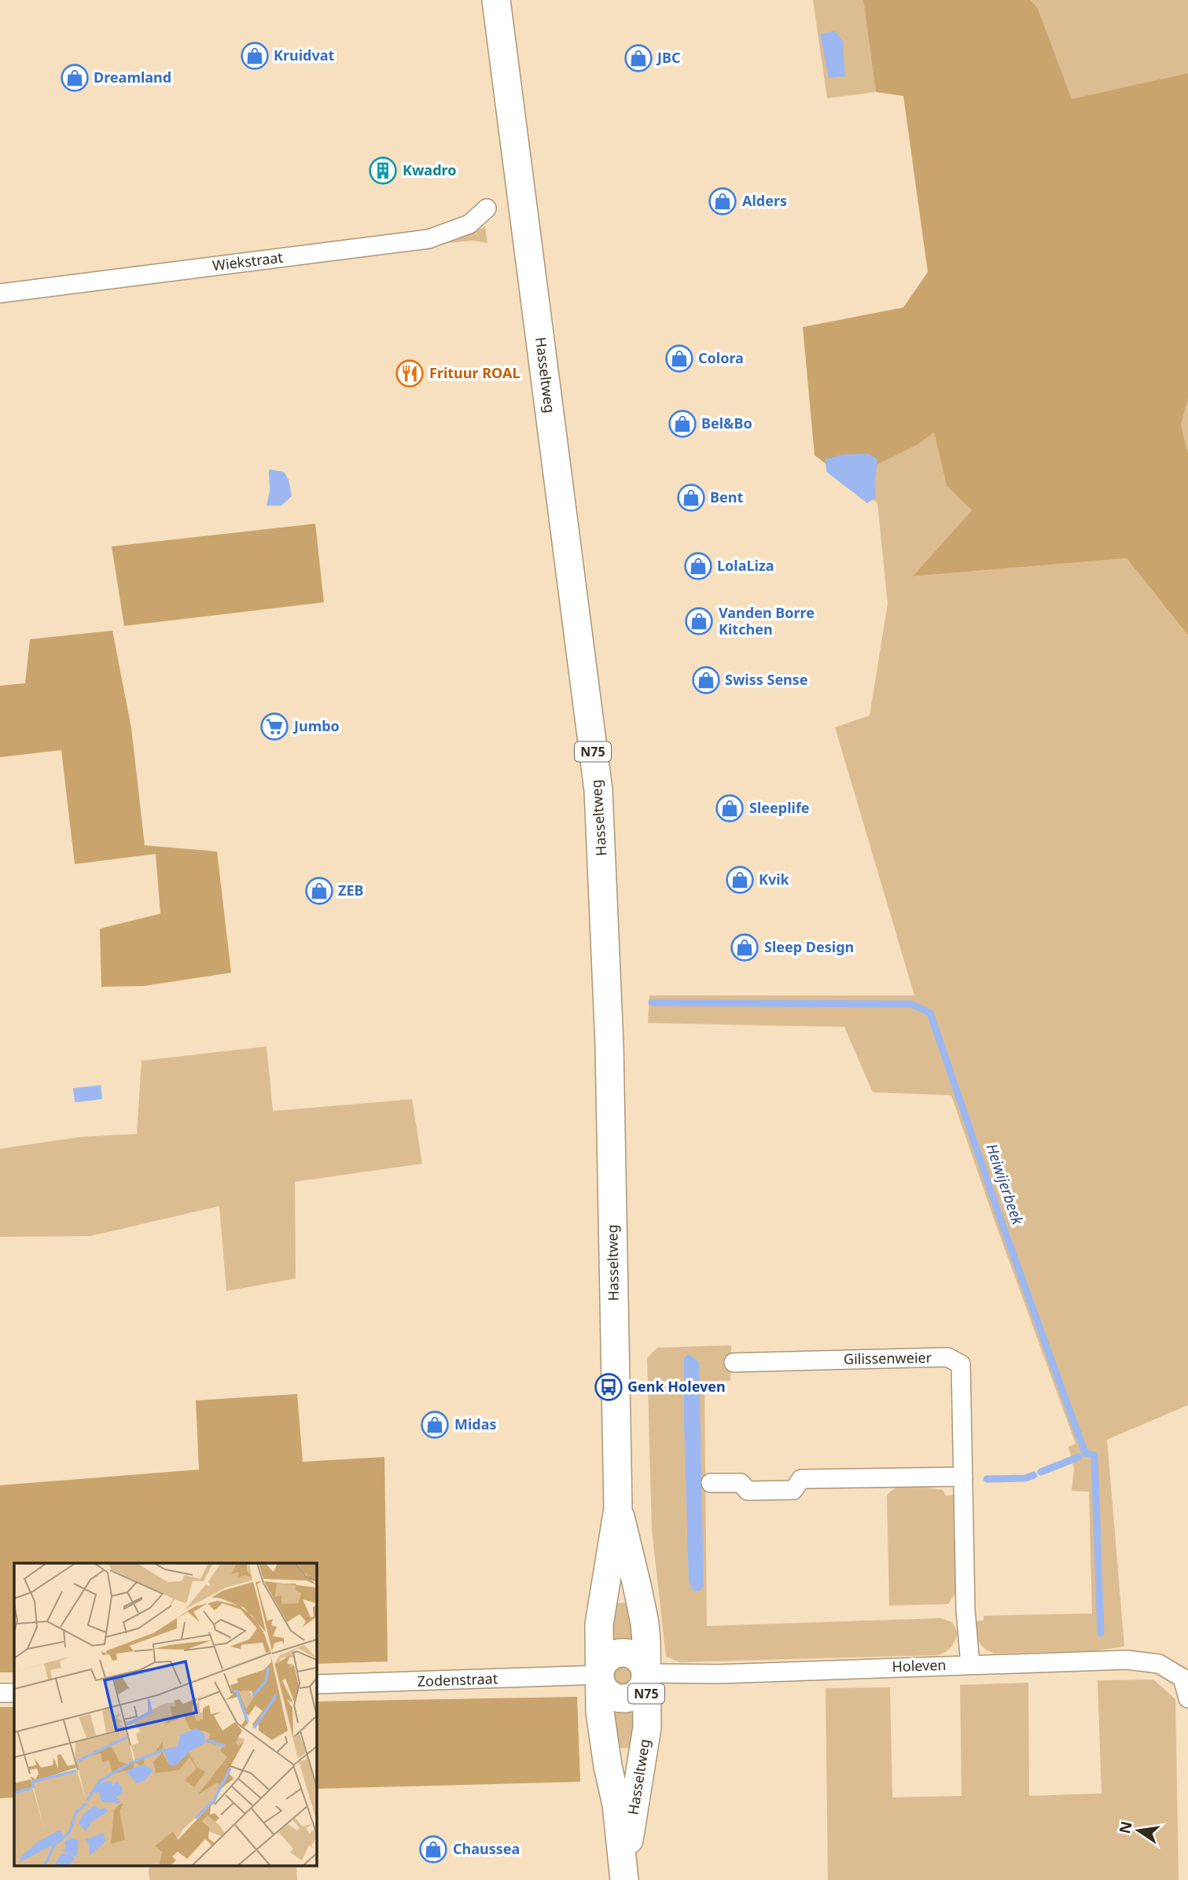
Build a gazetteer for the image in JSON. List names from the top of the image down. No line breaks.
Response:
{"streets":{"main road":["Hasseltweg","N75"],"street":["Wiekstraat","Gilissenweier","Holeven","Zodenstraat"]},"crossings":[["Hasseltweg","N75"],["Hasseltweg","Holeven"],["Hasseltweg","Zodenstraat"],["N75","Holeven"],["N75","Zodenstraat"],["Gilissenweier","Holeven"]],"water":["Heiwijerbeek"],"places":{"shop":["Kruidvat","JBC","Dreamland","Alders","Colora","Bel&Bo","Bent","LolaLiza","Vanden Borre Kitchen","Swiss Sense","Sleeplife","Kvik","ZEB","Sleep Design","Midas","Chaussea"],"building":["Kwadro"],"restaurant":["Frituur ROAL"],"supermarket":["Jumbo"],"bus stop":["Genk Holeven"]},"north":"left"}
